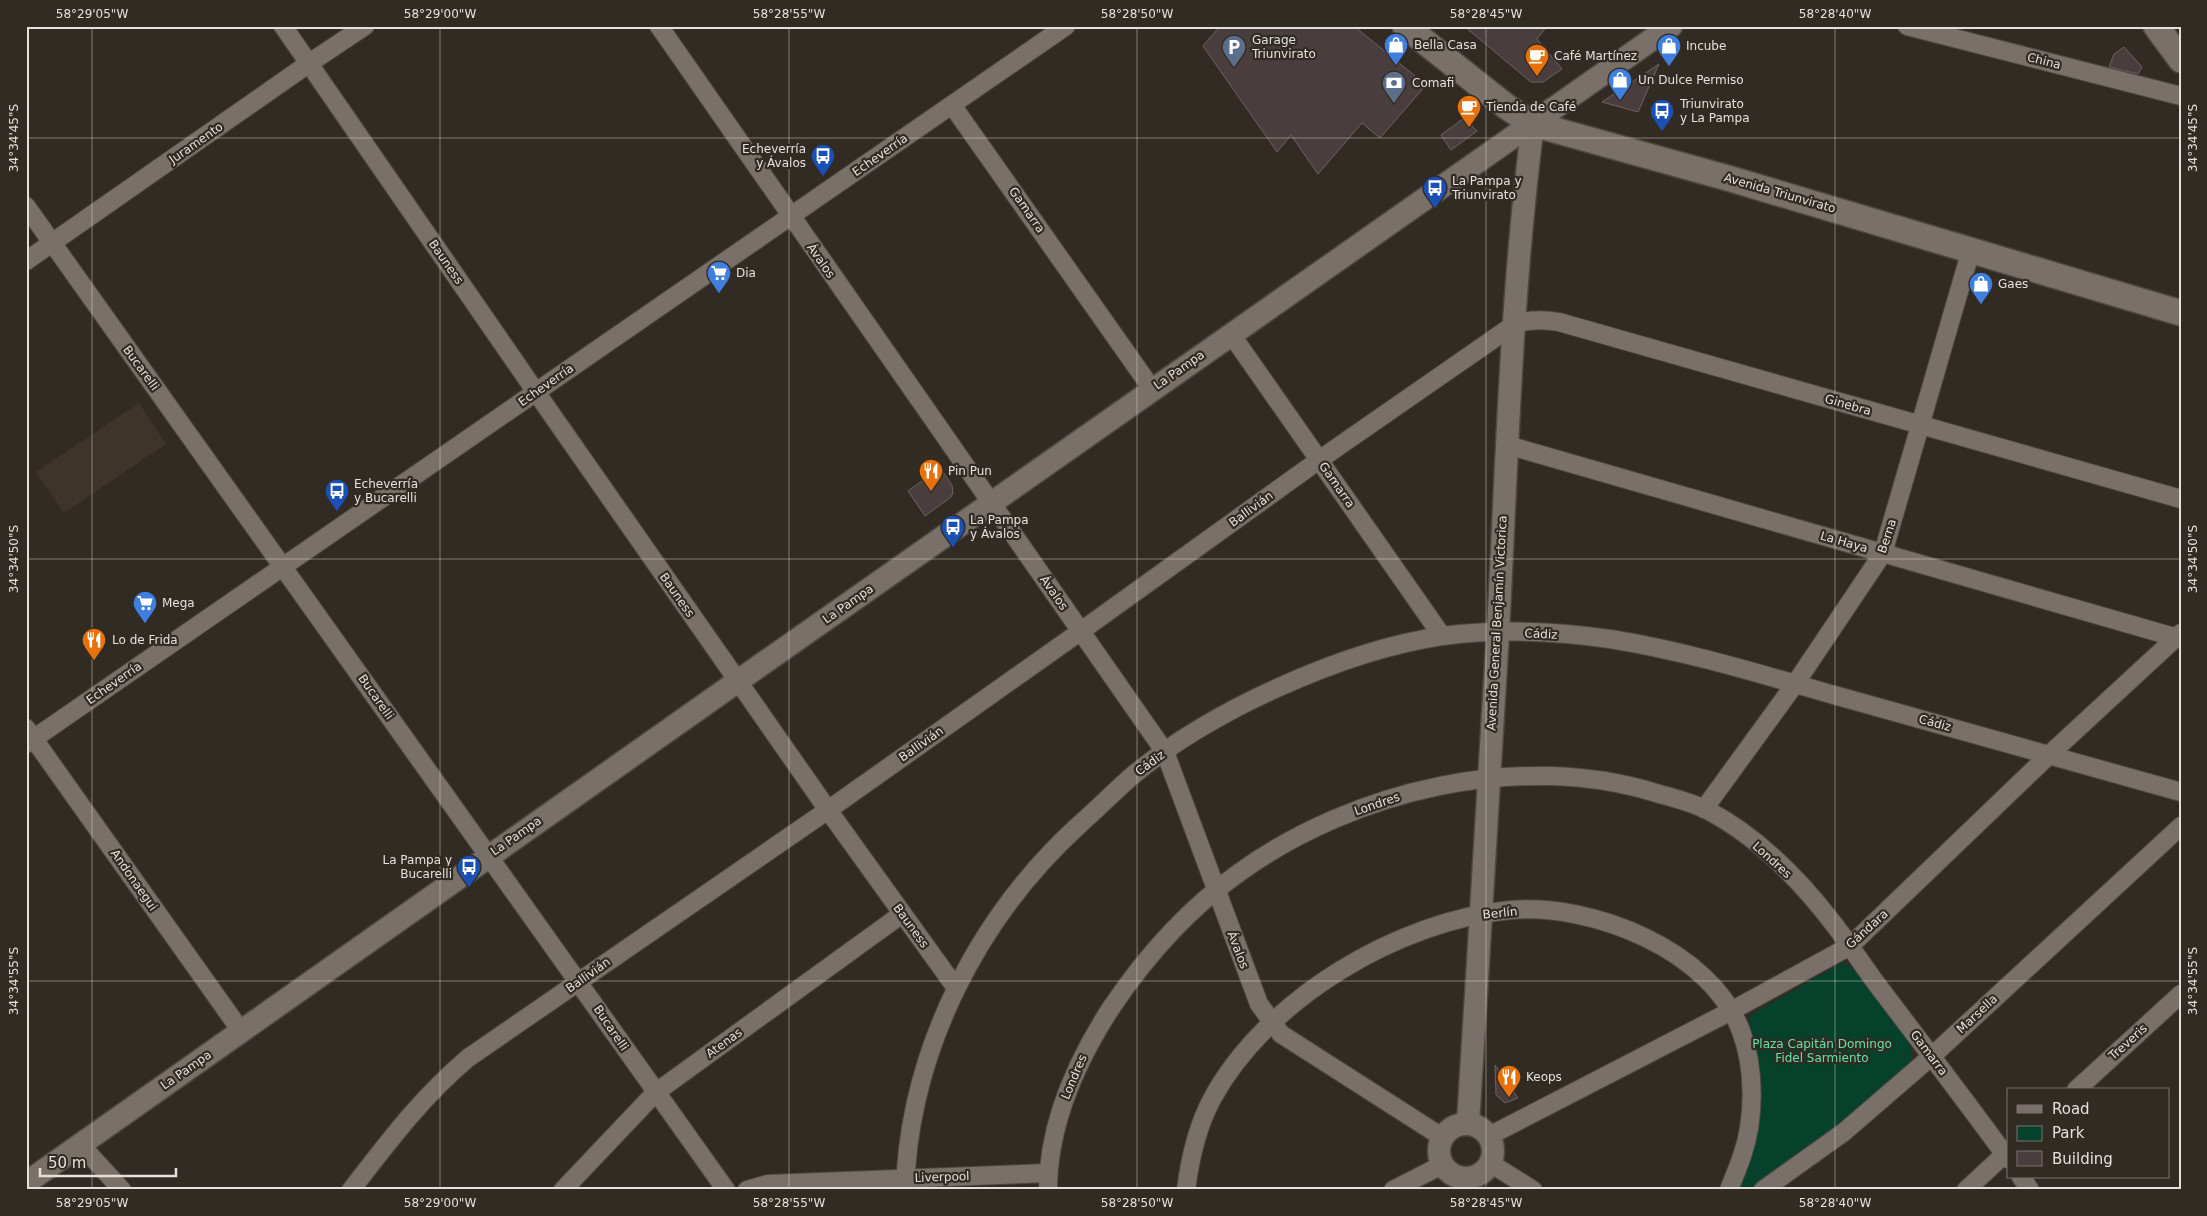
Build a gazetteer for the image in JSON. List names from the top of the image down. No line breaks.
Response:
{"streets":{"main road":["Avenida Triunvirato"],"street":["China","Juramento","Echeverría","Gamarra","Ávalos","Bauness","Bucarelli","La Pampa","Ginebra","Ballivián","Berna","La Haya","Avenida General Benjamín Victorica","Cádiz","Londres","Andonaegui","Berlín","Gándara","Marsella","Treveris","Atenas","Liverpool"]},"crossings":[["Juramento","Bauness"],["Juramento","Bucarelli"],["Echeverría","Gamarra"],["Echeverría","Ávalos"],["Echeverría","Bauness"],["Echeverría","Bucarelli"],["Echeverría","Andonaegui"],["Avenida Triunvirato","La Pampa"],["Avenida Triunvirato","Berna"],["Avenida Triunvirato","Avenida General Benjamín Victorica"],["Gamarra","La Pampa"],["Gamarra","Ballivián"],["Gamarra","Cádiz"],["Gamarra","Londres"],["Gamarra","Gándara"],["Gamarra","Marsella"],["Ávalos","La Pampa"],["Ávalos","Ballivián"],["Ávalos","Avenida General Benjamín Victorica"],["Ávalos","Cádiz"],["Ávalos","Londres"],["Ávalos","Berlín"],["Ávalos","Gándara"],["Bauness","La Pampa"],["Bauness","Ballivián"],["Bauness","Cádiz"],["Bauness","Atenas"],["Bucarelli","La Pampa"],["Bucarelli","Ballivián"],["Bucarelli","Atenas"],["La Pampa","Avenida General Benjamín Victorica"],["La Pampa","Andonaegui"],["Ginebra","Ballivián"],["Ginebra","Berna"],["Ginebra","Avenida General Benjamín Victorica"],["Ballivián","Avenida General Benjamín Victorica"],["Berna","La Haya"],["Berna","Cádiz"],["Berna","Londres"],["La Haya","Avenida General Benjamín Victorica"],["La Haya","Gándara"],["Avenida General Benjamín Victorica","Cádiz"],["Avenida General Benjamín Victorica","Londres"],["Avenida General Benjamín Victorica","Berlín"],["Avenida General Benjamín Victorica","Gándara"],["Cádiz","Gándara"],["Londres","Gándara"],["Londres","Liverpool"],["Berlín","Gándara"]],"parks":["Plaza Capitán Domingo Fidel Sarmiento"],"places":{"shop":["Bella Casa","Incube","Un Dulce Permiso","Gaes"],"parking":["Garage Triunvirato"],"cafe":["Café Martínez","Tienda de Café"],"bank":["Comafi"],"bus stop":["Triunvirato y La Pampa","Echeverría y Ávalos","La Pampa y Triunvirato","Echeverría y Bucarelli","La Pampa y Ávalos","La Pampa y Bucarelli"],"supermarket":["Dia","Mega"],"restaurant":["Pin Pun","Lo de Frida","Keops"]},"legend":["Road","Park","Building"],"scale_bar":"50 m","coordinates":["58°29'05\"W","58°29'00\"W","58°28'55\"W","58°28'50\"W","58°28'45\"W","58°28'40\"W","34°34'45\"S","34°34'50\"S","34°34'55\"S"]}
